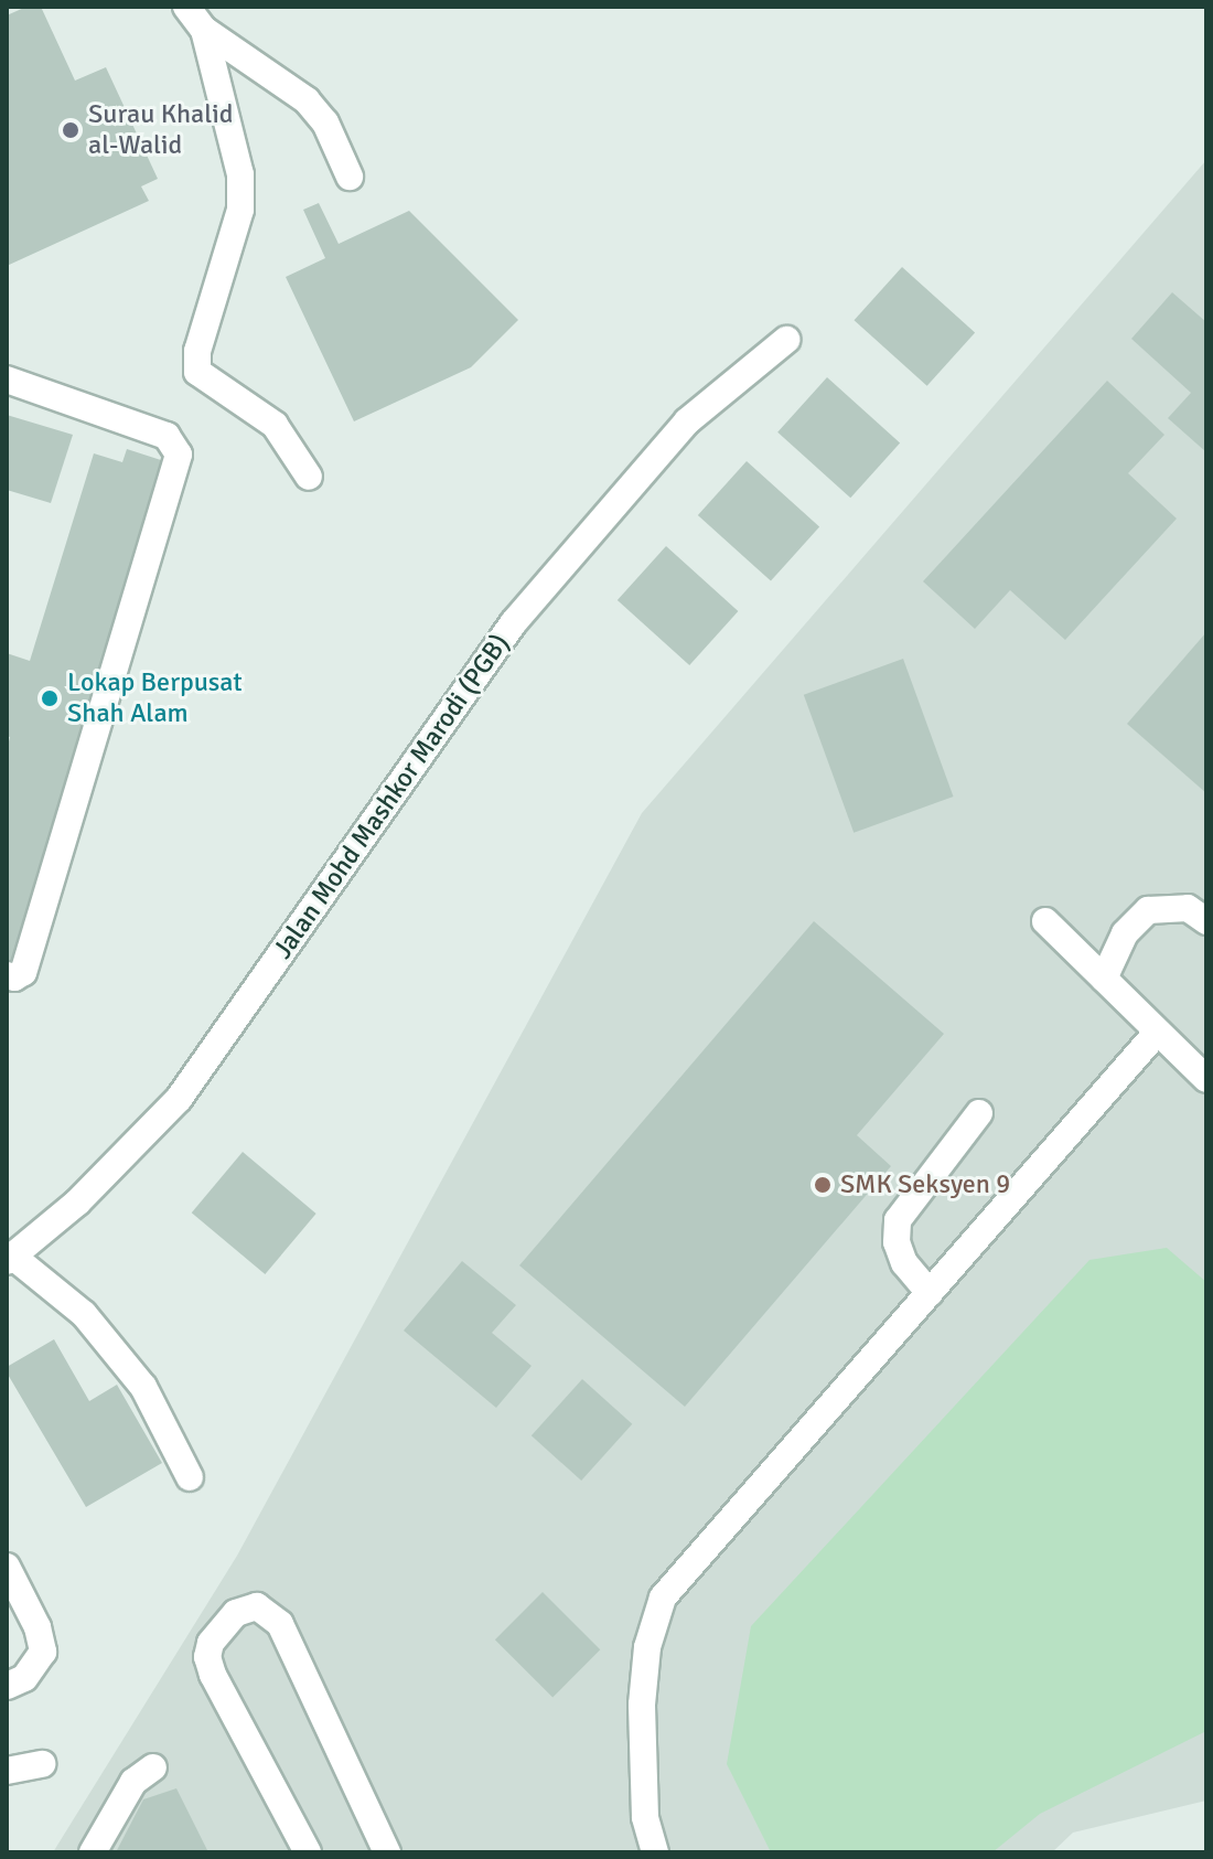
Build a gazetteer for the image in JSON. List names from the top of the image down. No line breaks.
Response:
{"streets":{"lane":["Jalan Mohd Mashkor Marodi (PGB)"]},"places":["Surau Khalid al-Walid","Lokap Berpusat Shah Alam","SMK Seksyen 9"]}
